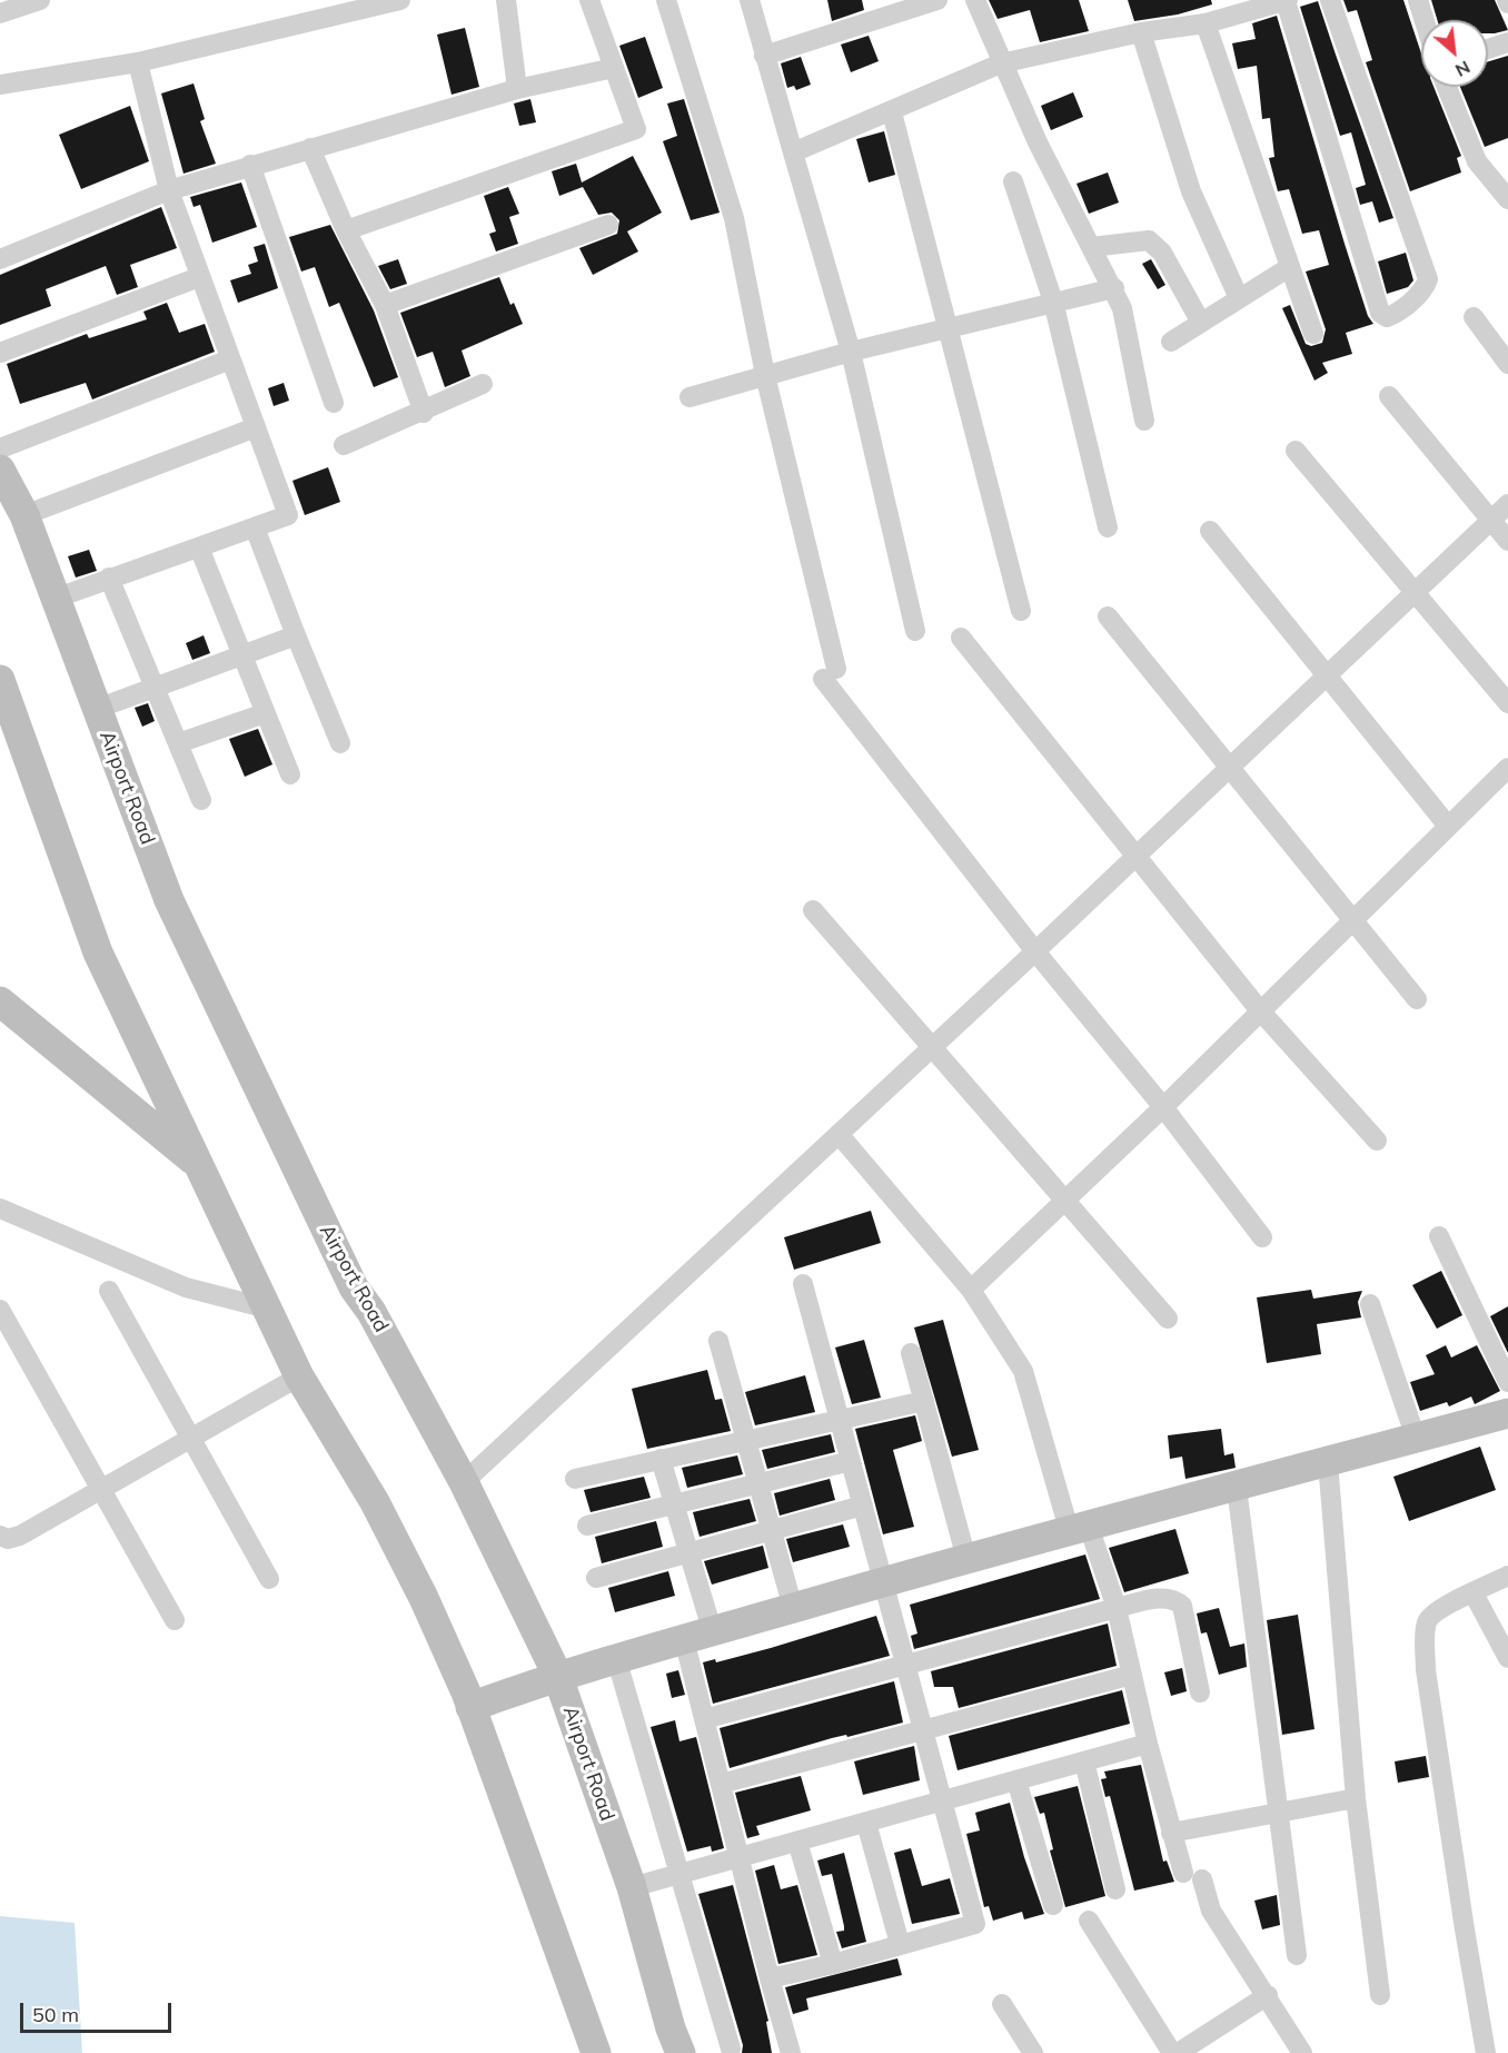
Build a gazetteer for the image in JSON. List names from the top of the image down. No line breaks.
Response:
{"streets":{"main road":["Airport Road"]},"scale_bar":"50 m","north":"bottom right"}
